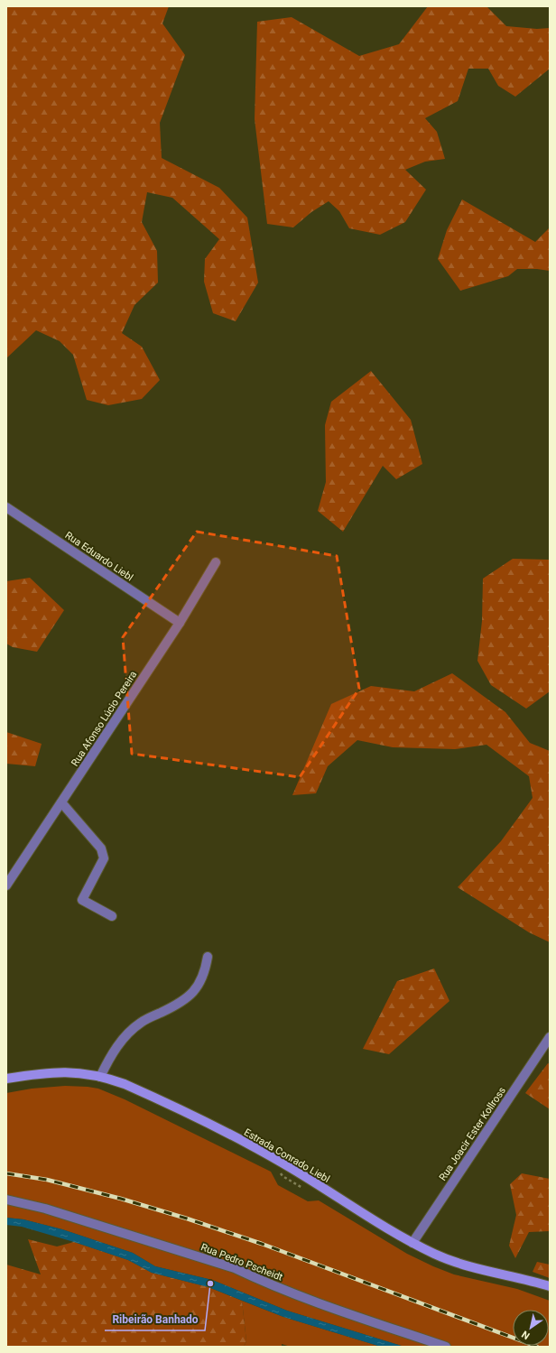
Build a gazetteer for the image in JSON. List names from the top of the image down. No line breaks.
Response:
{"streets":{"main road":["Estrada Conrado Liebl"],"street":["Rua Eduardo Liebl","Rua Afonso Lúcio Pereira","Rua Joacir Ester Kollross","Rua Pedro Pscheidt"]},"crossings":[["Rua Eduardo Liebl","Rua Afonso Lúcio Pereira"],["Rua Joacir Ester Kollross","Estrada Conrado Liebl"]],"places":["Ribeirão Banhado"],"north":"bottom left"}
